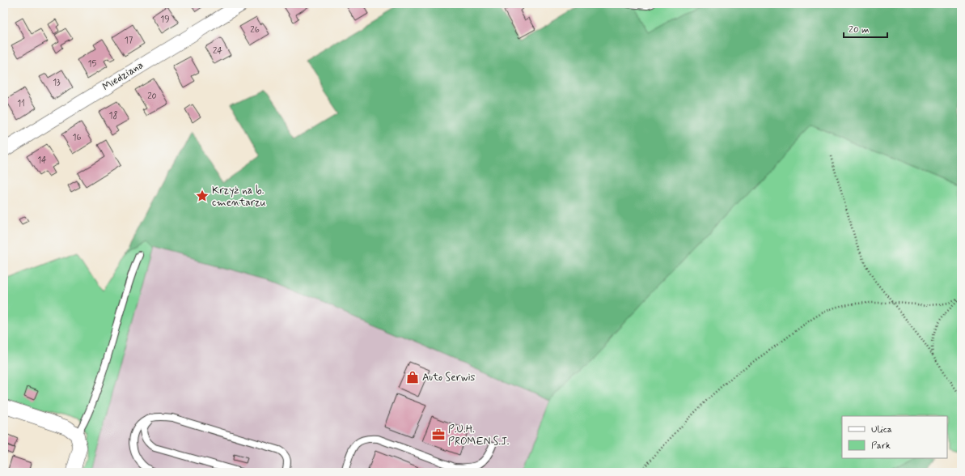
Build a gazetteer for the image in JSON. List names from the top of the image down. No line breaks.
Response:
{"streets":{"street":["Miedziana"]},"places":{"place":["Krzyż na b. cmentarzu"],"shop":["Auto Serwis"],"office":["P.U.H. PROMEN S.J."]},"house_numbers":["19","26","17","24","15","13","20","11","18","16","14"],"legend":["Ulica","Park"],"scale_bar":"20 m"}
